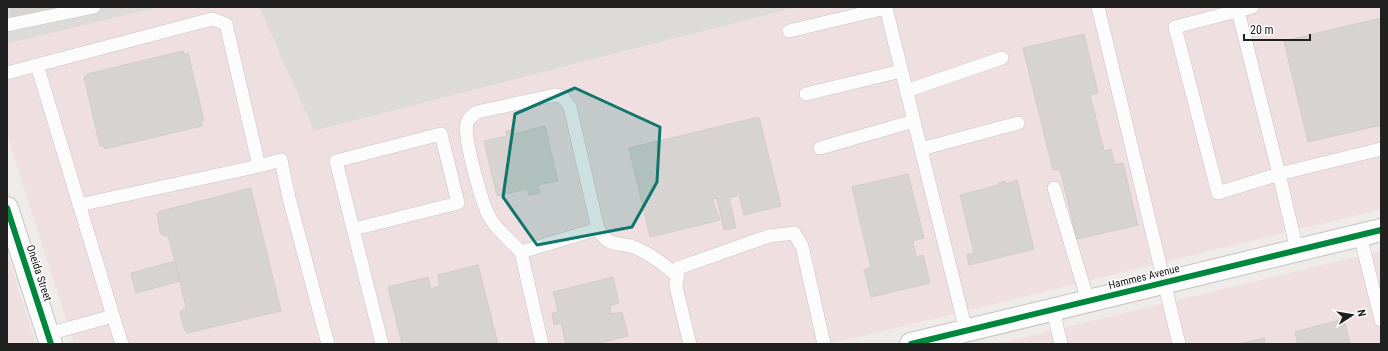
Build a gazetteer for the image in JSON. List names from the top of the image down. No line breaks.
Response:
{"streets":{"street":["Oneida Street","Hammes Avenue"]},"scale_bar":"20 m","north":"right"}
